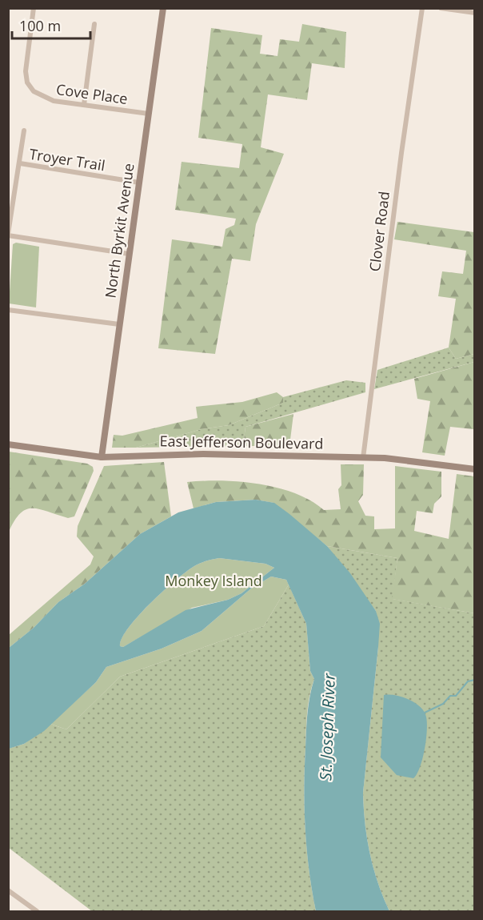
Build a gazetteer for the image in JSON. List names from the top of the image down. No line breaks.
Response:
{"streets":{"street":["Cove Place","Troyer Trail","North Byrkit Avenue","Clover Road","East Jefferson Boulevard"]},"crossings":[["Cove Place","North Byrkit Avenue"],["Troyer Trail","North Byrkit Avenue"],["North Byrkit Avenue","East Jefferson Boulevard"],["Clover Road","East Jefferson Boulevard"]],"water":["St. Joseph River"],"parks":["Monkey Island"],"scale_bar":"100 m"}
